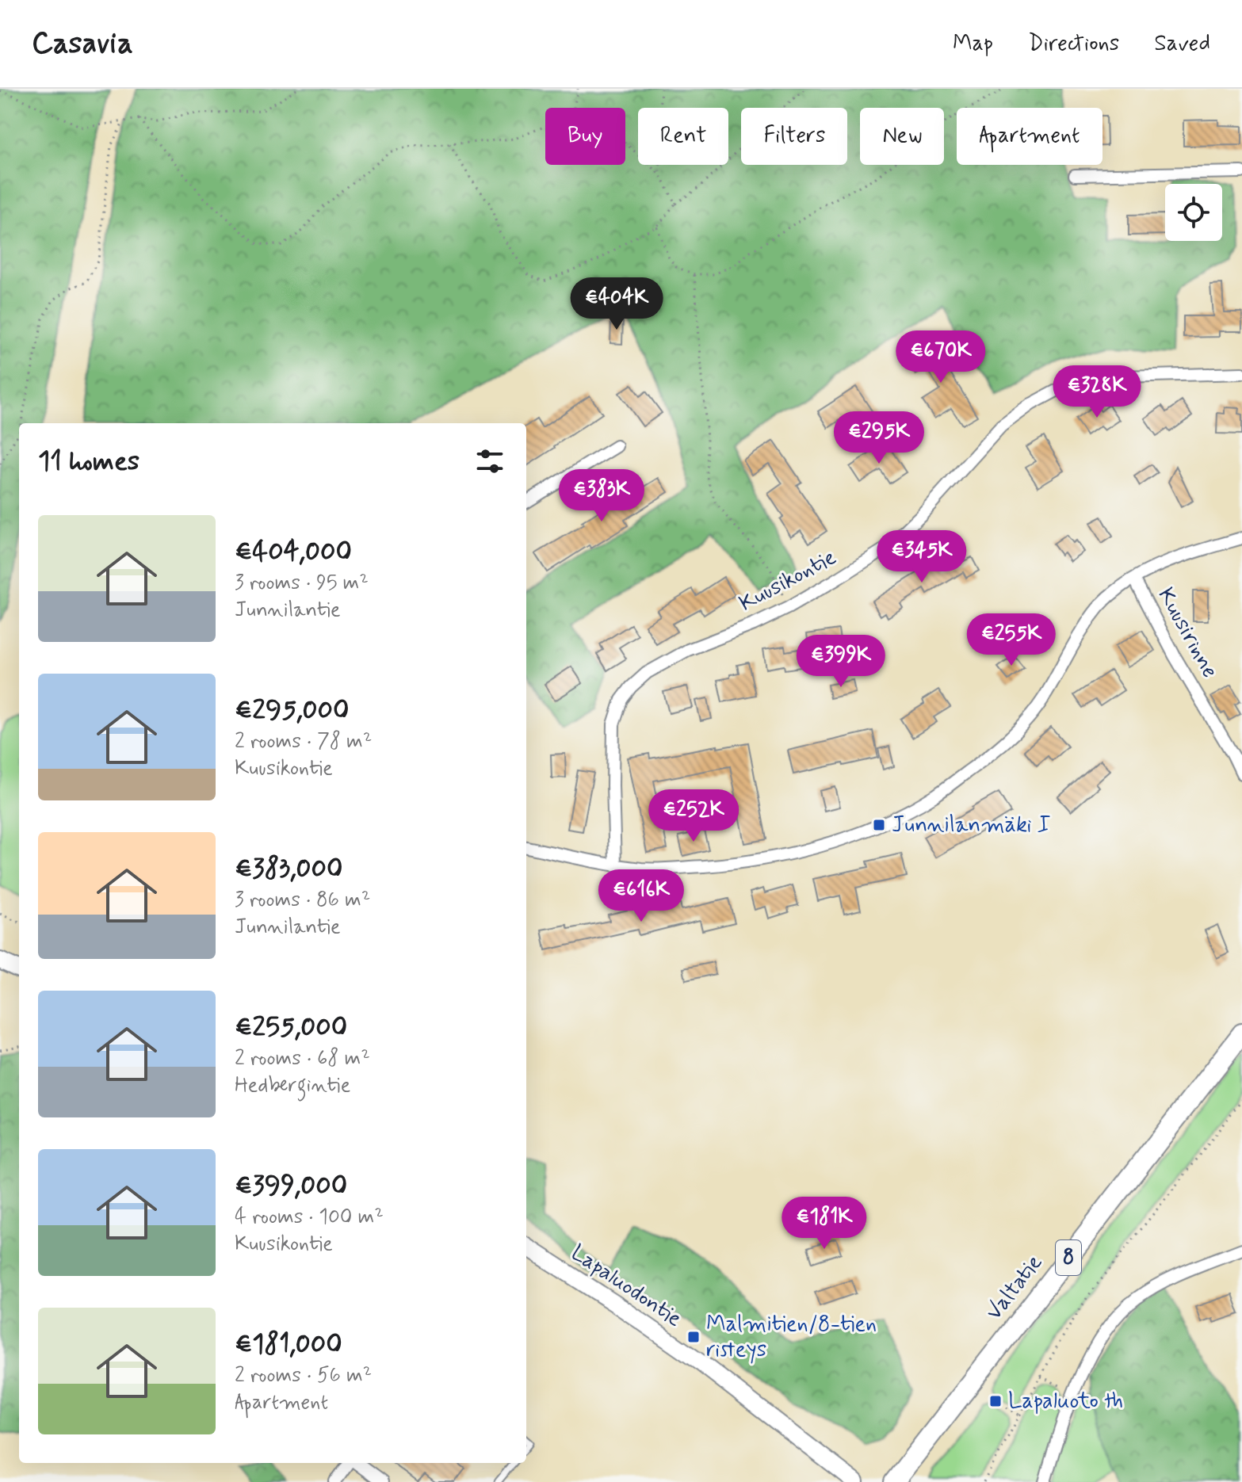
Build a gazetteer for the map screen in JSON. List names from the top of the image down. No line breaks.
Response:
{"streets":{"highway":["8","Valtatie"],"main road":["Lapaluodontie"],"street":["Kuusikontie","Kuusirinne"]},"places":{"transit":["Junnilanmäki I","Malmitien/8-tien risteys","Lapaluoto th"]},"page":{"header":"Casavia","nav":["Map","Directions","Saved"],"chip":["Buy","Rent","Filters","New","Apartment"],"price":["€404K","€670K","€328K","€295K","€383K","€345K","€255K","€399K","€252K","€616K","€181K"],"heading":"11 homes","list":[{"name":"€404,000","note":"3 rooms · 95 m² · Junnilantie"},{"name":"€295,000","note":"2 rooms · 78 m² · Kuusikontie"},{"name":"€383,000","note":"3 rooms · 86 m² · Junnilantie"},{"name":"€255,000","note":"2 rooms · 68 m² · Hedbergintie"},{"name":"€399,000","note":"4 rooms · 100 m² · Kuusikontie"},{"name":"€181,000","note":"2 rooms · 56 m² · Apartment"}]}}
